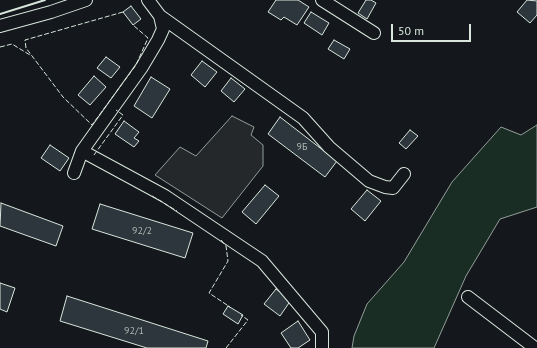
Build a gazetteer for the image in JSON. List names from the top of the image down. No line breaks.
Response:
{"house_numbers":["9Б","92/2","92/1"],"scale_bar":"50 m"}
